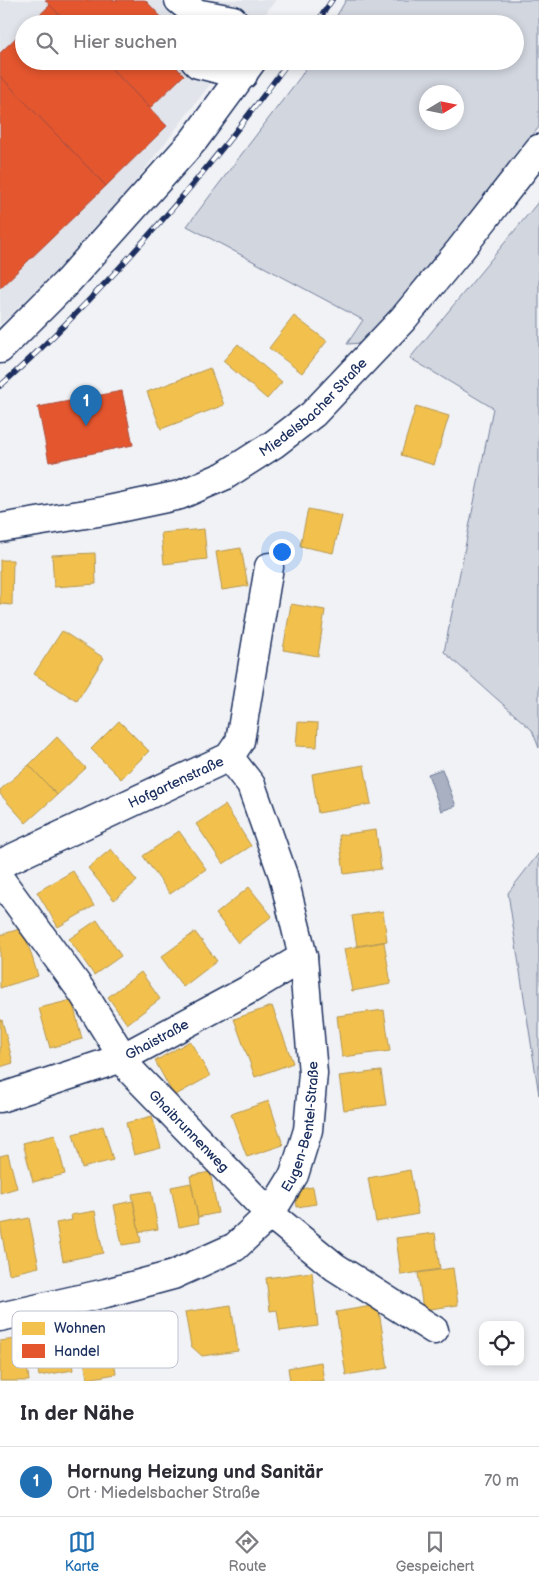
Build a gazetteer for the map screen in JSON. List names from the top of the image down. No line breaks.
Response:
{"streets":{"street":["Miedelsbacher Straße","Hofgartenstraße","Ghaistraße","Eugen-Bentel-Straße","Ghaibrunnenweg"]},"crossings":[["Hofgartenstraße","Eugen-Bentel-Straße"],["Ghaistraße","Eugen-Bentel-Straße"],["Ghaistraße","Ghaibrunnenweg"],["Eugen-Bentel-Straße","Ghaibrunnenweg"]],"legend":["Wohnen","Handel"],"north":"right","page":{"search":"Hier suchen","pins":"1","heading":"In der Nähe","list":[{"mark":"1","name":"Hornung Heizung und Sanitär","note":"Ort · Miedelsbacher Straße","value":"70 m"}],"nav":["Karte","Route","Gespeichert"]}}
